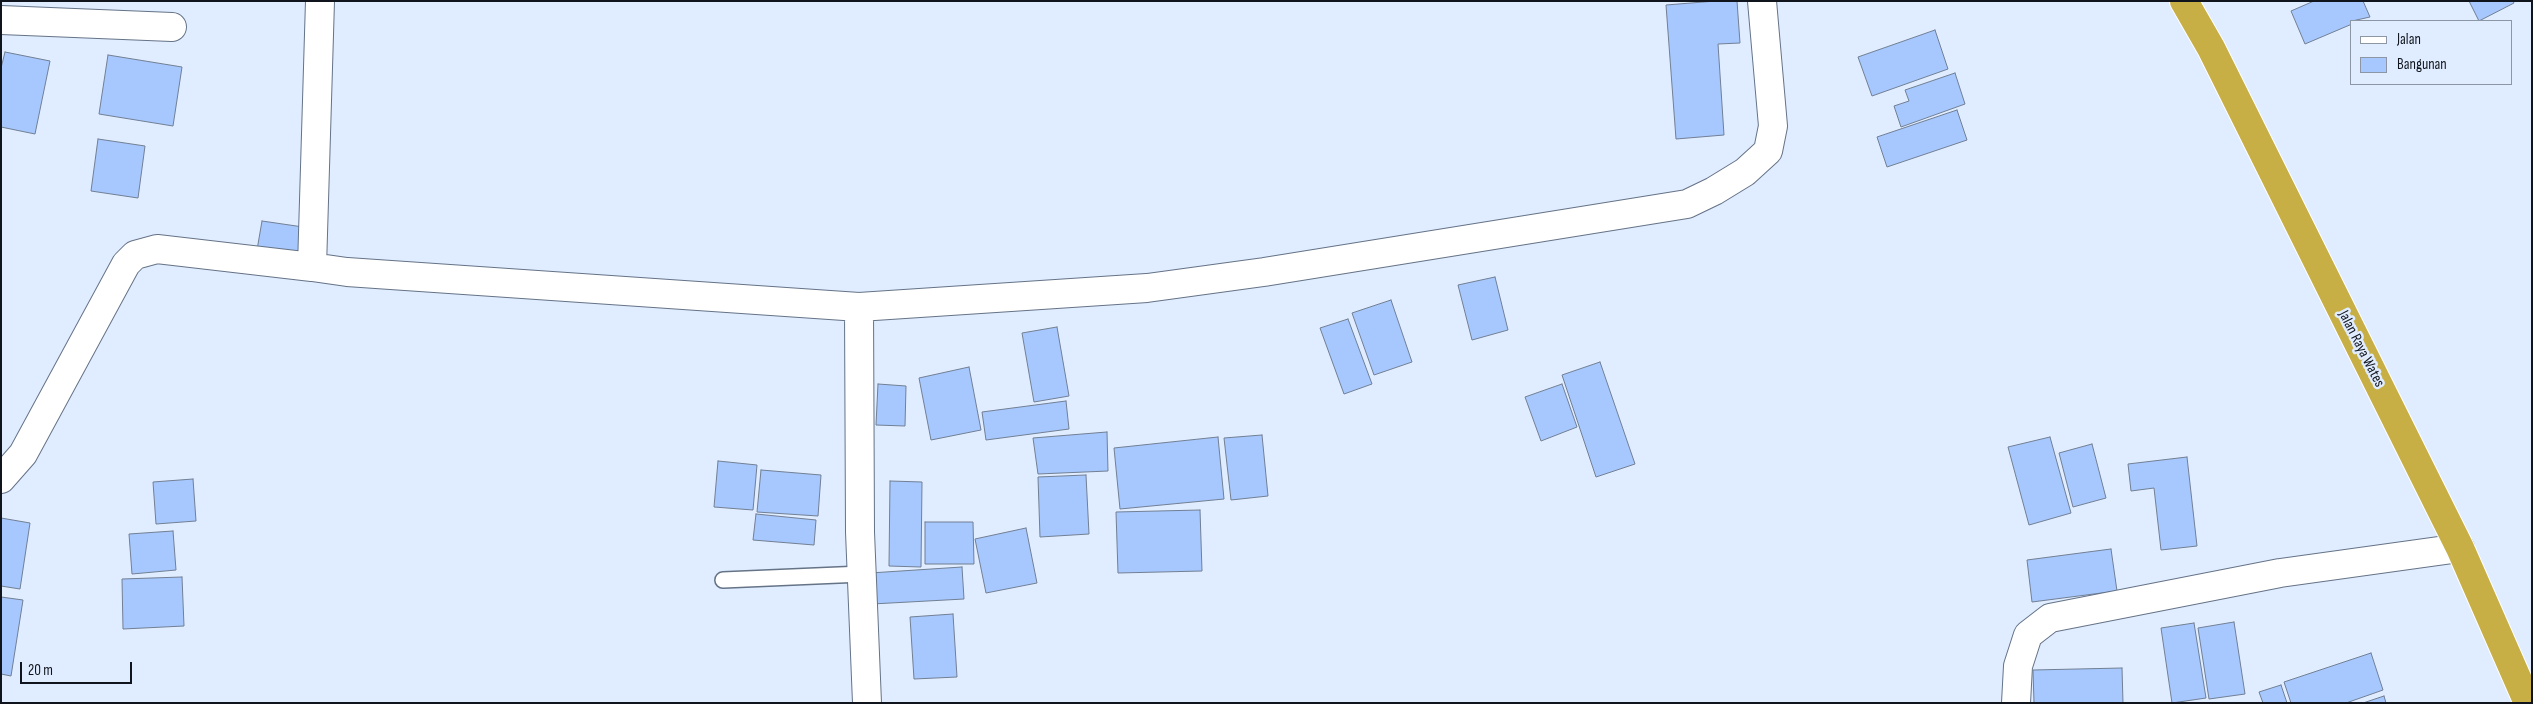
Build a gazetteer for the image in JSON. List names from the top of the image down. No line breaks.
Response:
{"streets":{"highway":["Jalan Raya Wates"]},"legend":["Jalan","Bangunan"],"scale_bar":"20 m"}
